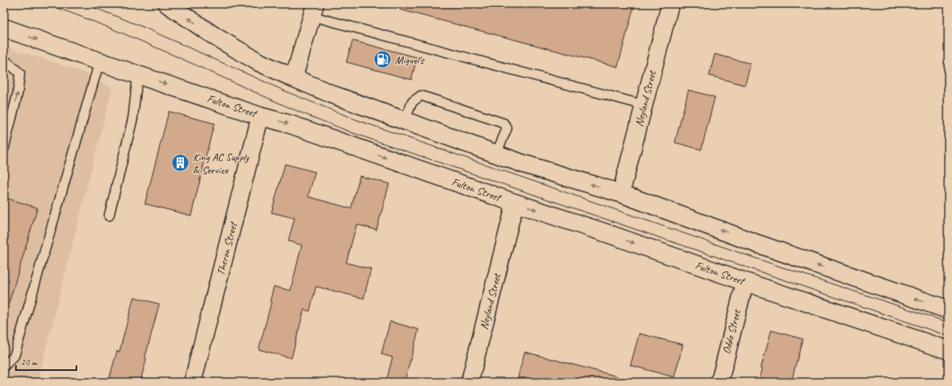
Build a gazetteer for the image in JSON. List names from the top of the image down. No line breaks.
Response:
{"streets":{"main road":["Fulton Street"],"street":["Neyland Street","Theron Street","Oddo Street"]},"crossings":[["Neyland Street","Fulton Street"],["Fulton Street","Theron Street"],["Fulton Street","Oddo Street"]],"places":{"fuel station":["Miguel's"],"building":["King AC Supply & Service"]},"scale_bar":"20 m"}
